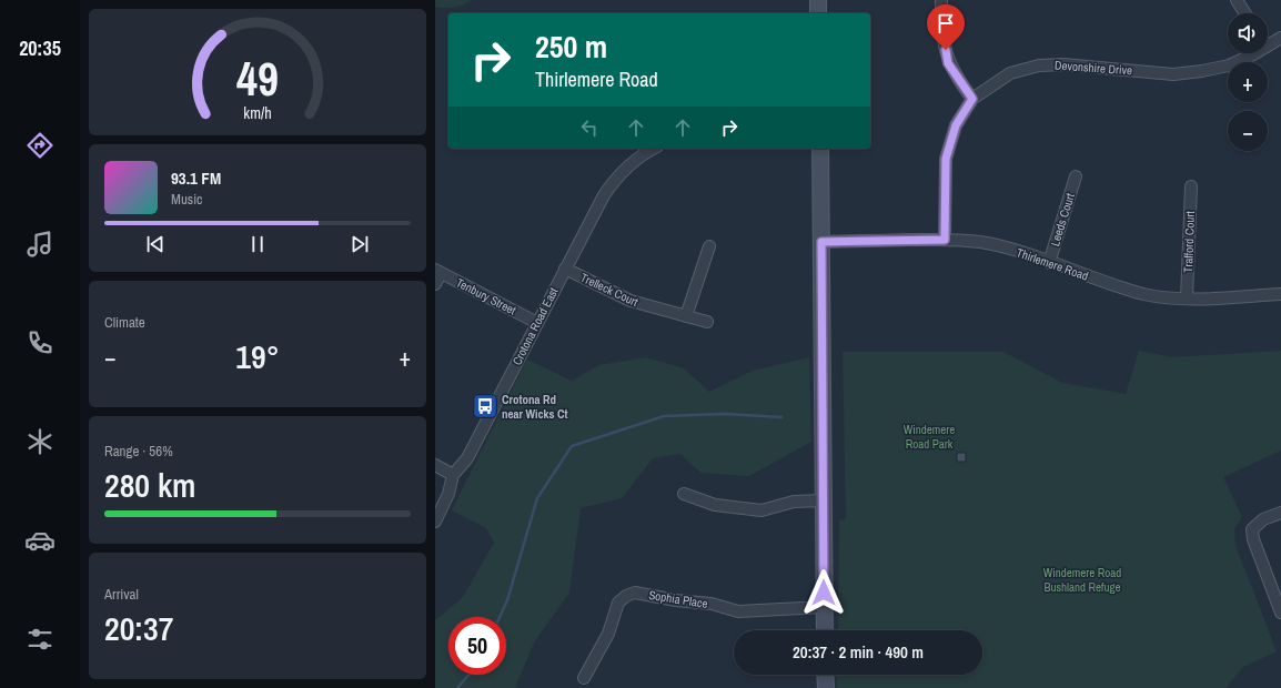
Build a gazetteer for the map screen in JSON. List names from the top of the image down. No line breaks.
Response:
{"streets":{"street":["Devonshire Drive","Leeds Court","Trafford Court","Thirlemere Road","Trelleck Court","Tenbury Street","Crotona Road East","Sophia Place"]},"crossings":[["Devonshire Drive","Thirlemere Road"],["Leeds Court","Thirlemere Road"],["Trafford Court","Thirlemere Road"],["Trelleck Court","Crotona Road East"],["Tenbury Street","Crotona Road East"]],"parks":["Windemere Road Park","Windemere Road Bushland Refuge"],"places":{"bus stop":["Crotona Rd near Wicks Ct"]},"page":{"tabs":"20:35","map_buttons":["+","−"],"turn":["250 m","Thirlemere Road"],"song":["93.1 FM","Music"],"tile":["Climate",["Range · 56%","280 km"],["Arrival","20:37"]],"heat":["−","19°","+"],"limit":"50","trip":"20:37 · 2 min · 490 m","gauge":["49","km/h"]}}
